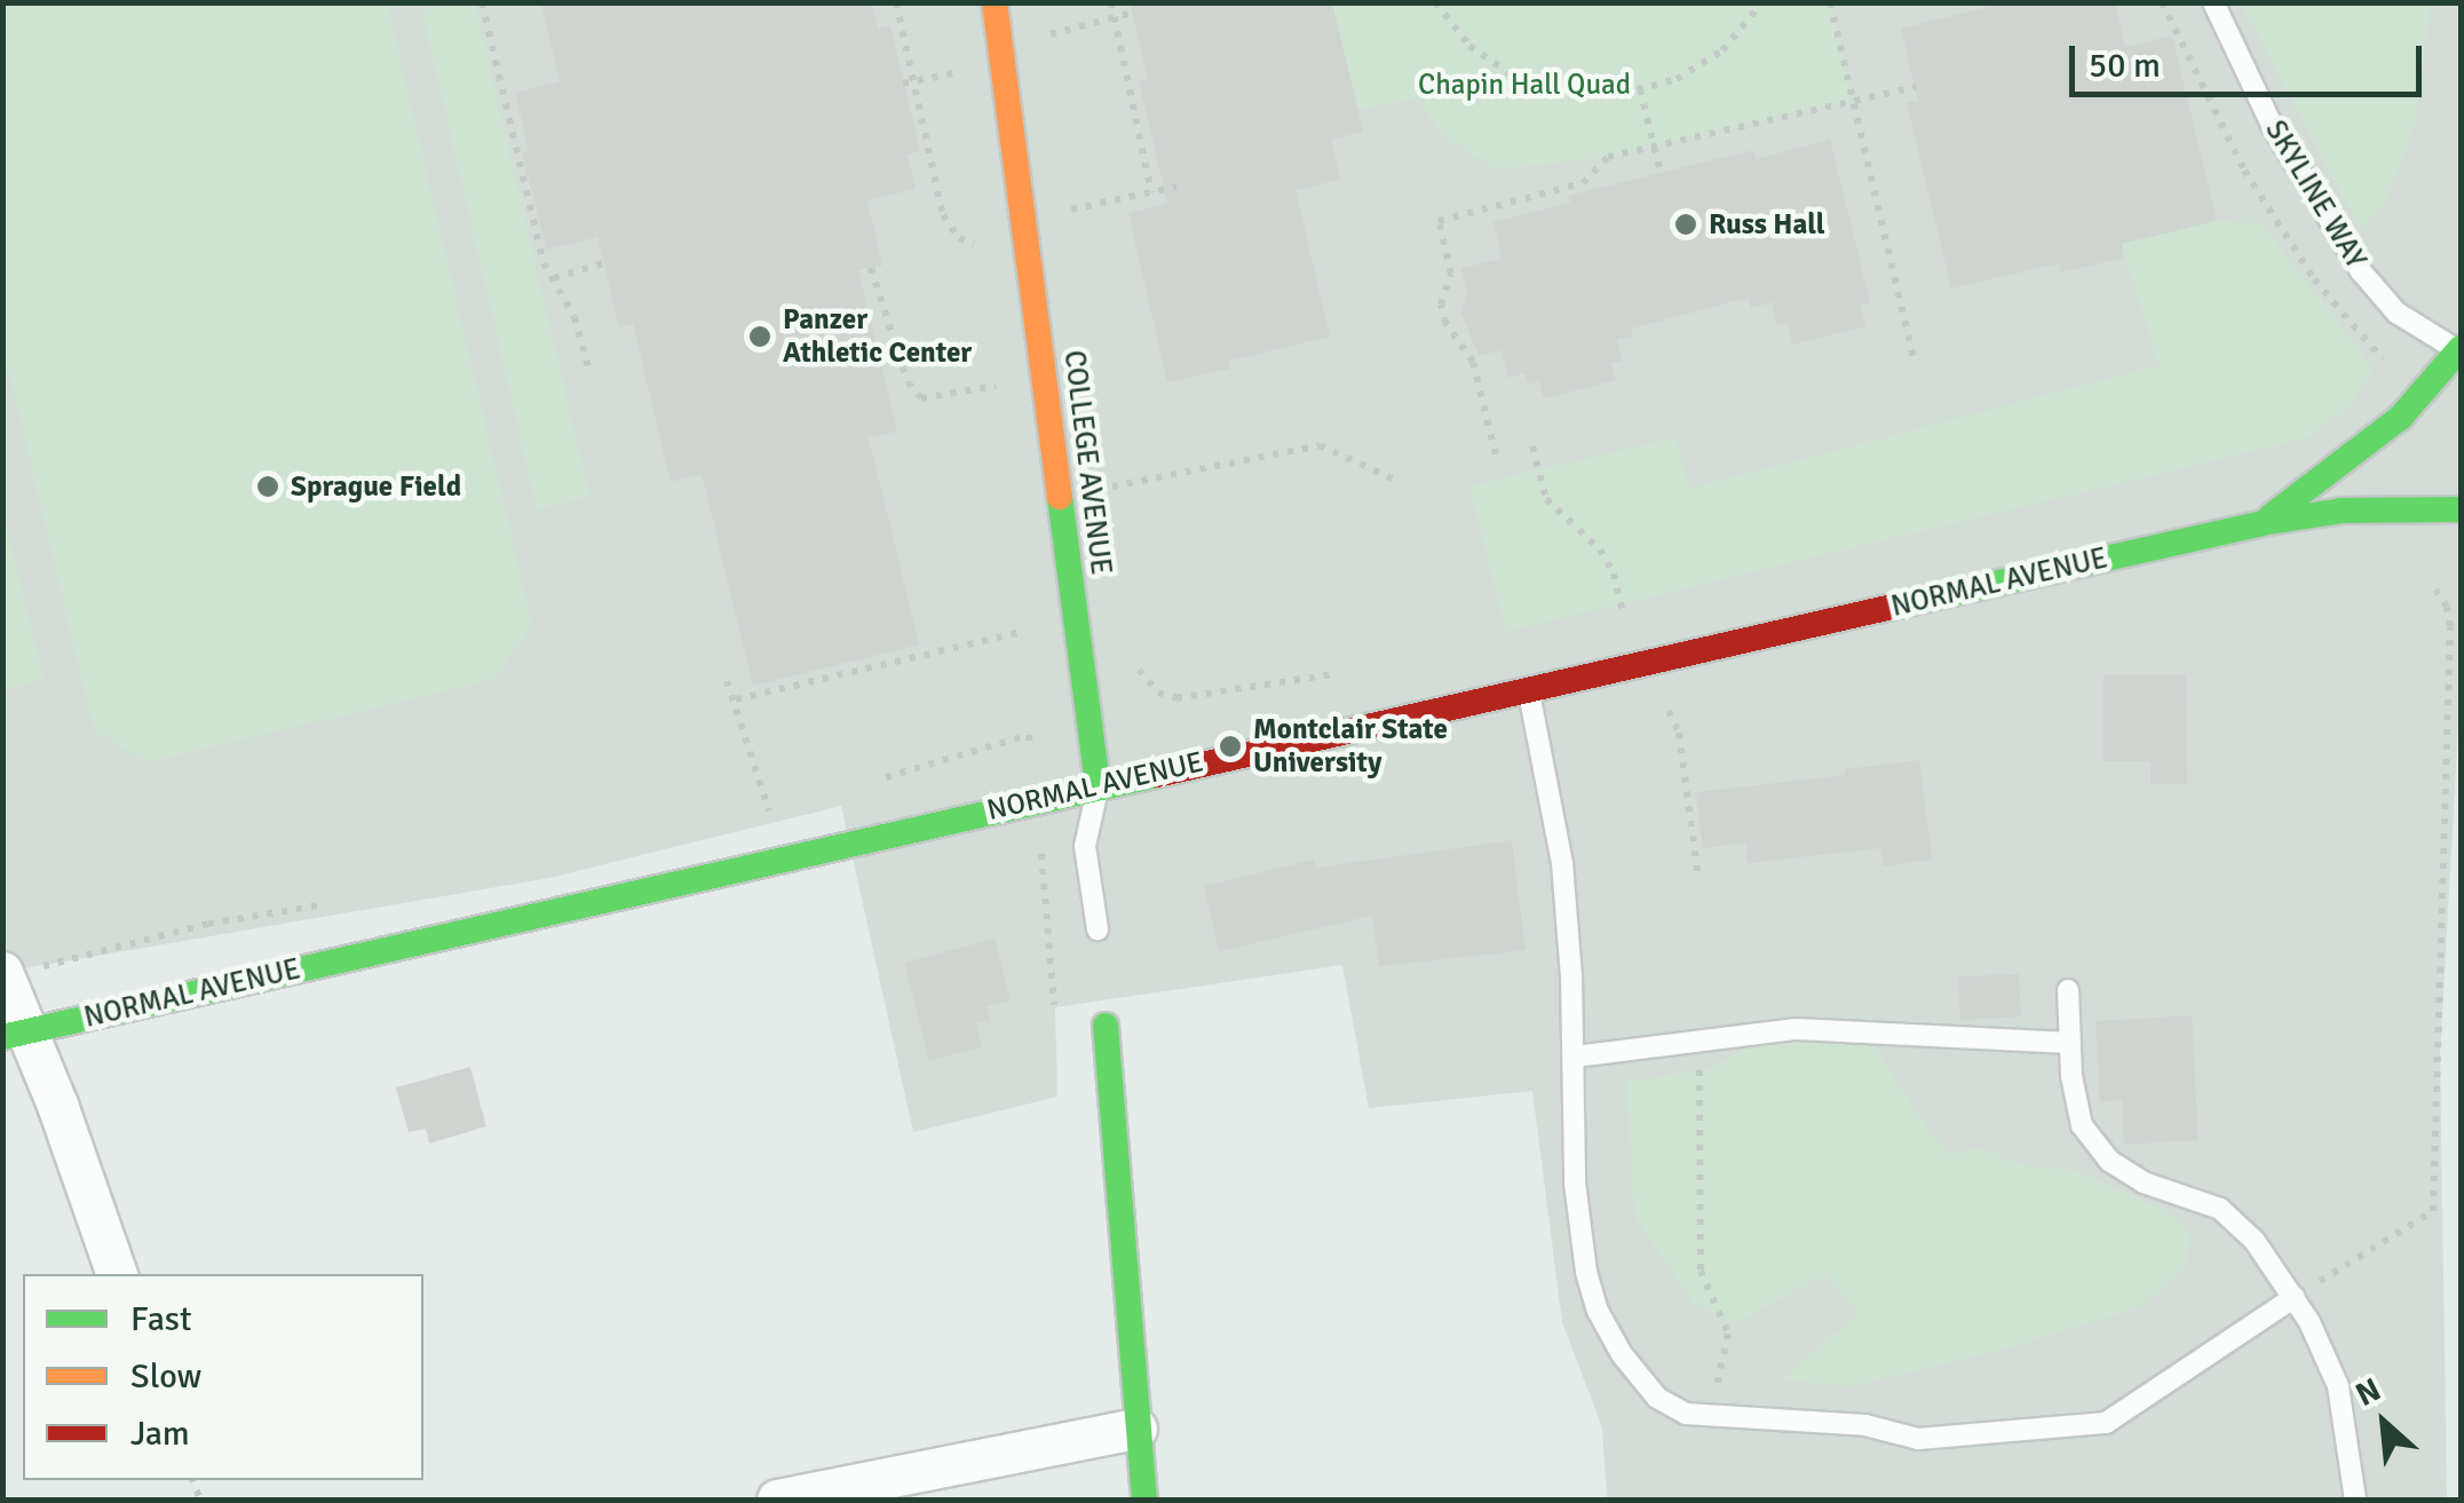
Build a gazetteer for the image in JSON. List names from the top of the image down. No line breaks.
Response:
{"streets":{"street":["COLLEGE AVENUE","NORMAL AVENUE"],"lane":["SKYLINE WAY"]},"crossings":[["COLLEGE AVENUE","NORMAL AVENUE"]],"parks":["Chapin Hall Quad"],"places":["Russ Hall","Panzer Athletic Center","Sprague Field","Montclair State University"],"legend":["Fast","Slow","Jam"],"scale_bar":"50 m","north":"top left"}
